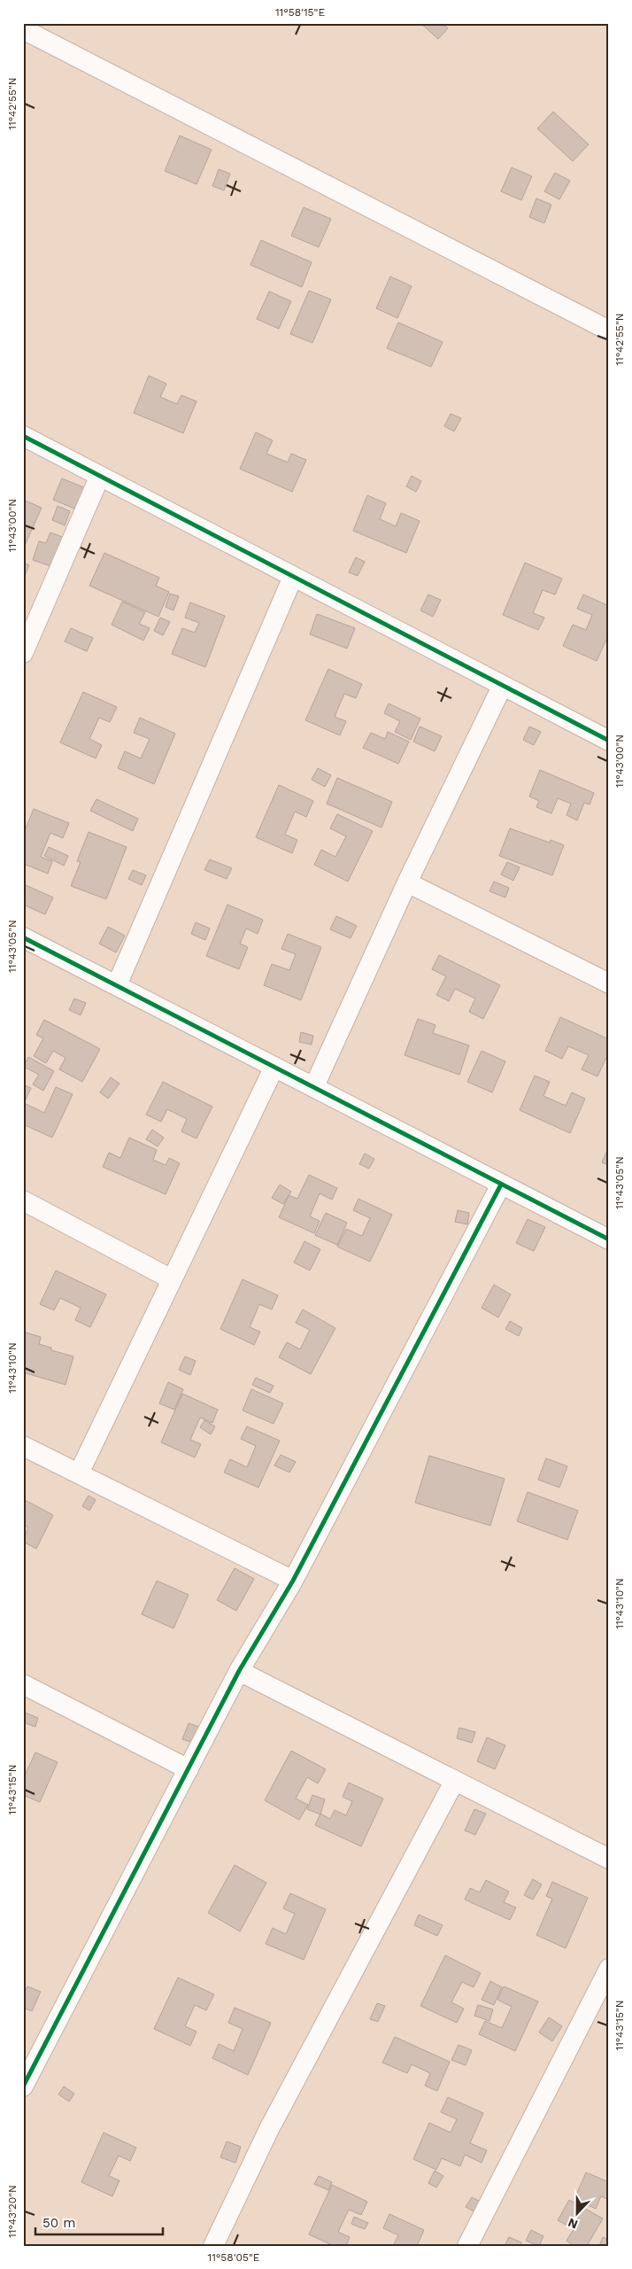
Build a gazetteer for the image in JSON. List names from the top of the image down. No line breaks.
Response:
{"scale_bar":"50 m","north":"bottom","coordinates":["11°58'15\"E","11°42'55\"N","11°43'00\"N","11°43'05\"N","11°43'10\"N","11°43'15\"N","11°43'20\"N","11°58'05\"E"]}
